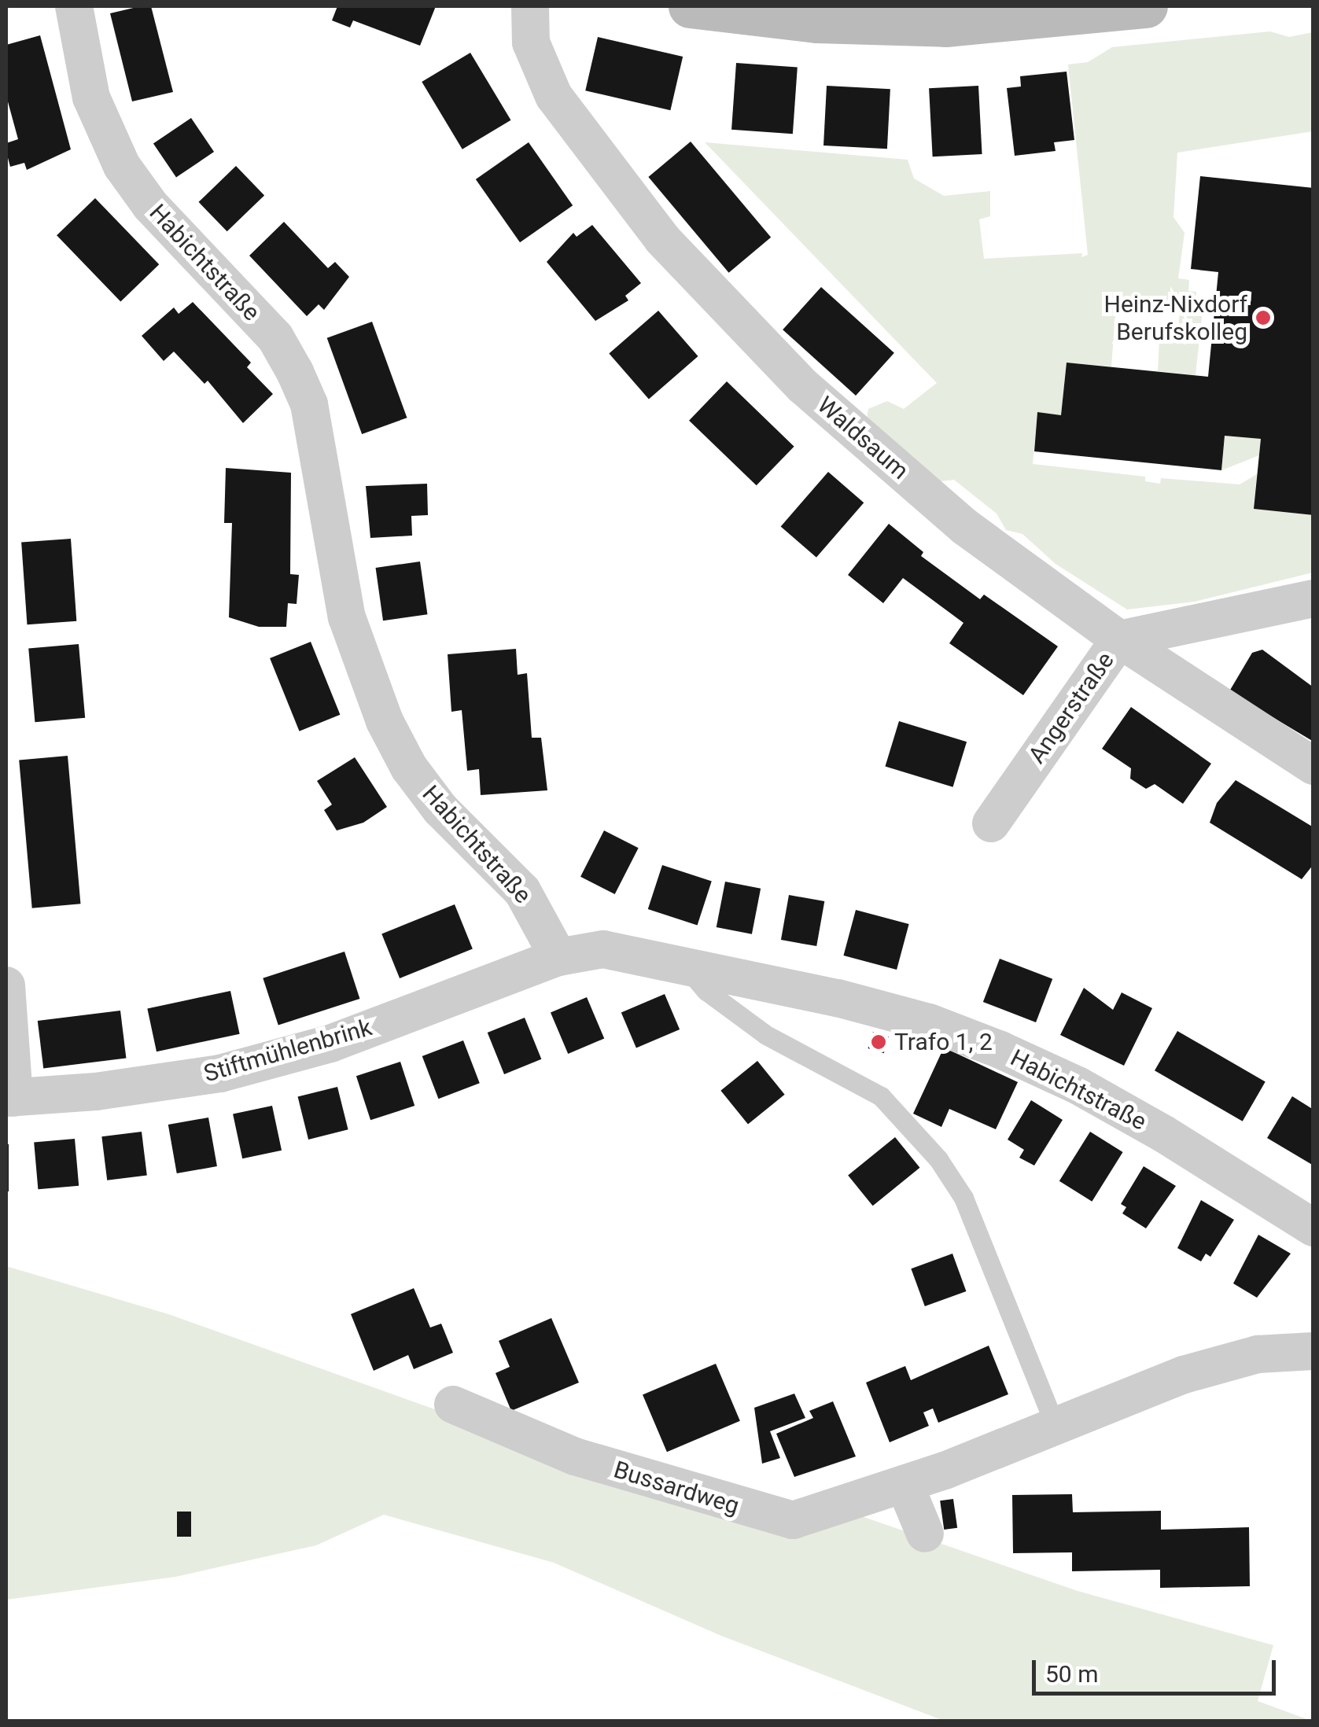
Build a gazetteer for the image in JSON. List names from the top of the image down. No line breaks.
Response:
{"streets":{"street":["Habichtstraße","Waldsaum","Angerstraße","Stiftmühlenbrink","Bussardweg"]},"crossings":[["Habichtstraße","Stiftmühlenbrink"],["Waldsaum","Angerstraße"]],"places":["Heinz-Nixdorf Berufskolleg","Trafo 1, 2"],"scale_bar":"50 m"}
